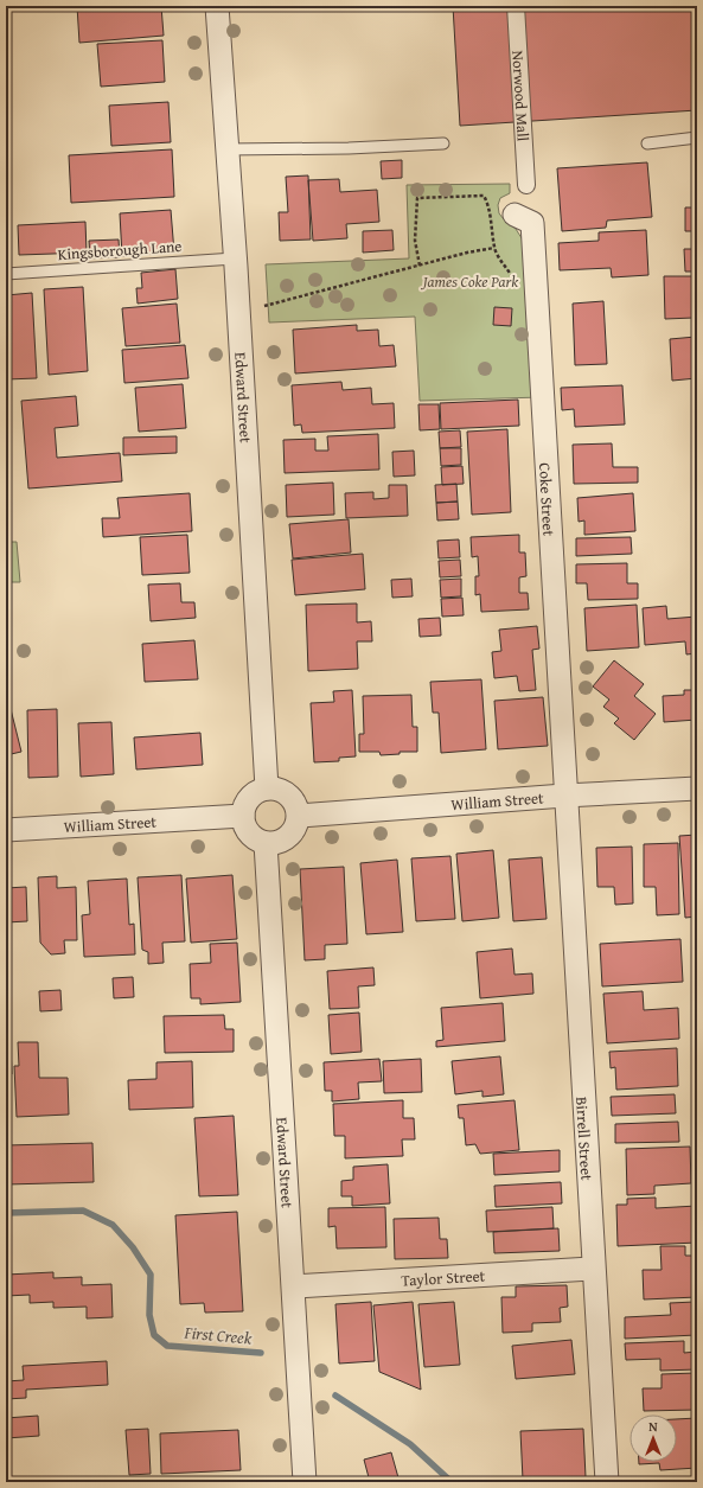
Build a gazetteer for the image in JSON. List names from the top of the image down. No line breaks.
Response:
{"streets":{"street":["Norwood Mall","Edward Street","Coke Street","William Street","Birrell Street","Taylor Street"],"lane":["Kingsborough Lane"]},"crossings":[["Kingsborough Lane","Edward Street"],["Edward Street","William Street"],["Edward Street","Taylor Street"],["Coke Street","William Street"],["Coke Street","Birrell Street"],["William Street","Birrell Street"],["Birrell Street","Taylor Street"]],"water":["First Creek"],"parks":["James Coke Park"],"north":"top"}
